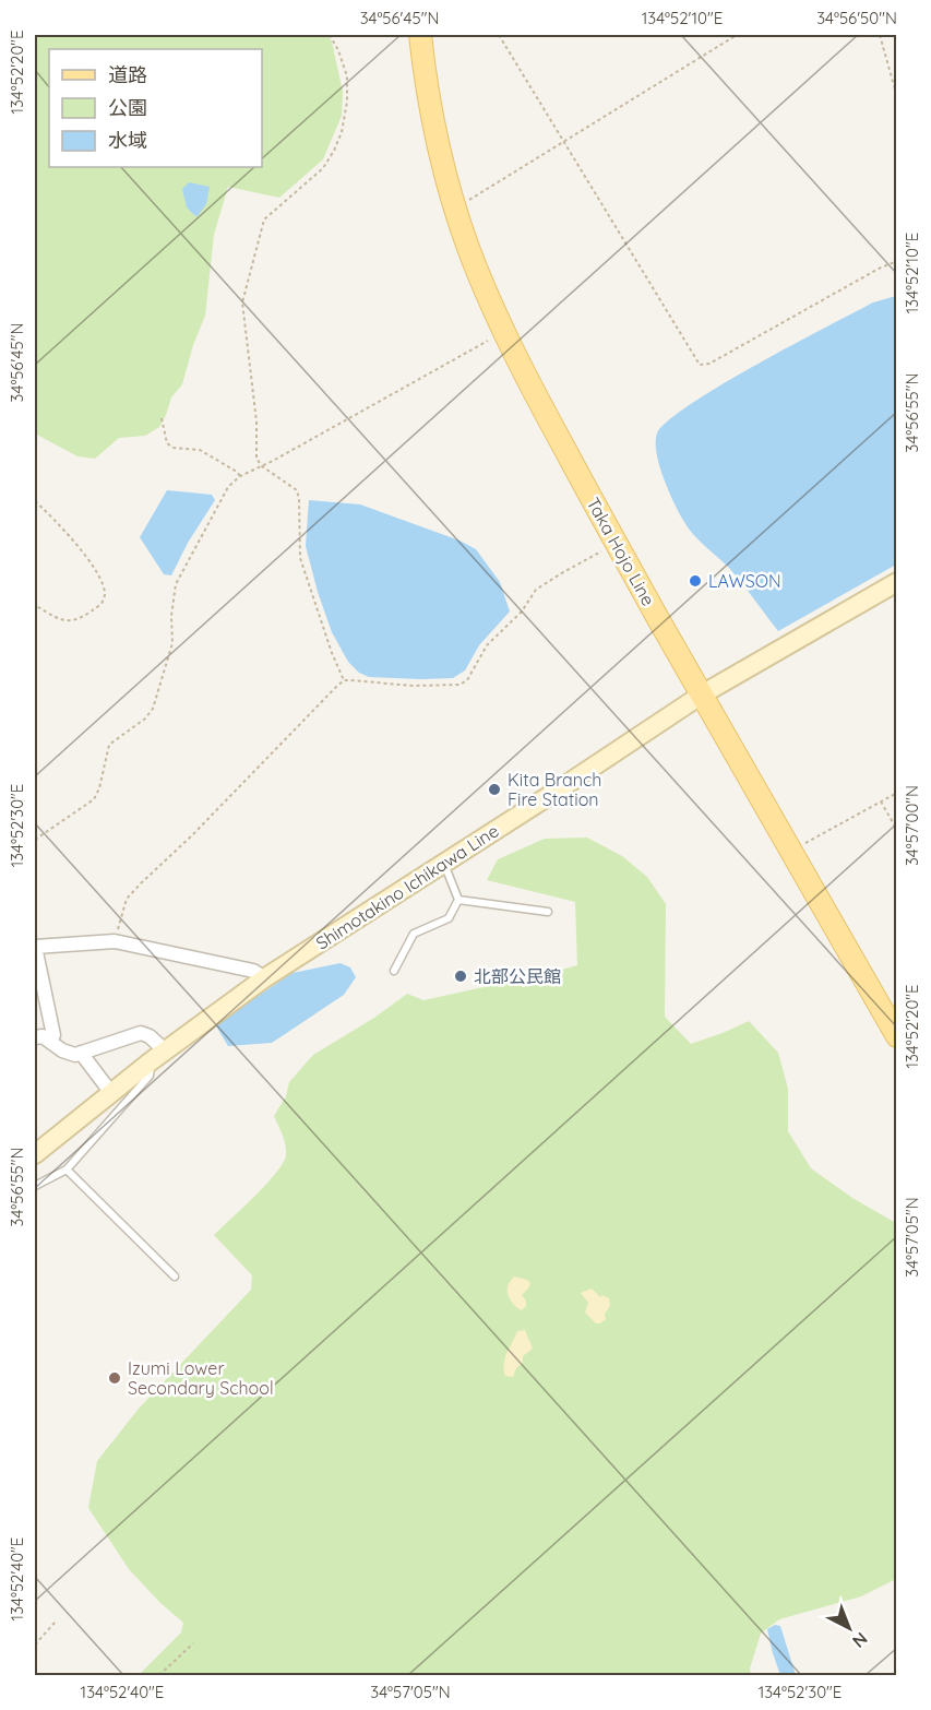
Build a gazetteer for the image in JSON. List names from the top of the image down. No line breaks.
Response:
{"streets":{"main road":["Taka Hojo Line","Shimotakino Ichikawa Line"]},"crossings":[["Taka Hojo Line","Shimotakino Ichikawa Line"]],"places":["LAWSON","Kita Branch Fire Station","北部公民館","Izumi Lower Secondary School"],"legend":["道路","公園","水域"],"north":"bottom right","coordinates":["34°56'45\"N","134°52'10\"E","34°56'50\"N","134°52'20\"E","34°56'55\"N","134°52'30\"E","34°57'00\"N","34°57'05\"N","134°52'40\"E"]}
